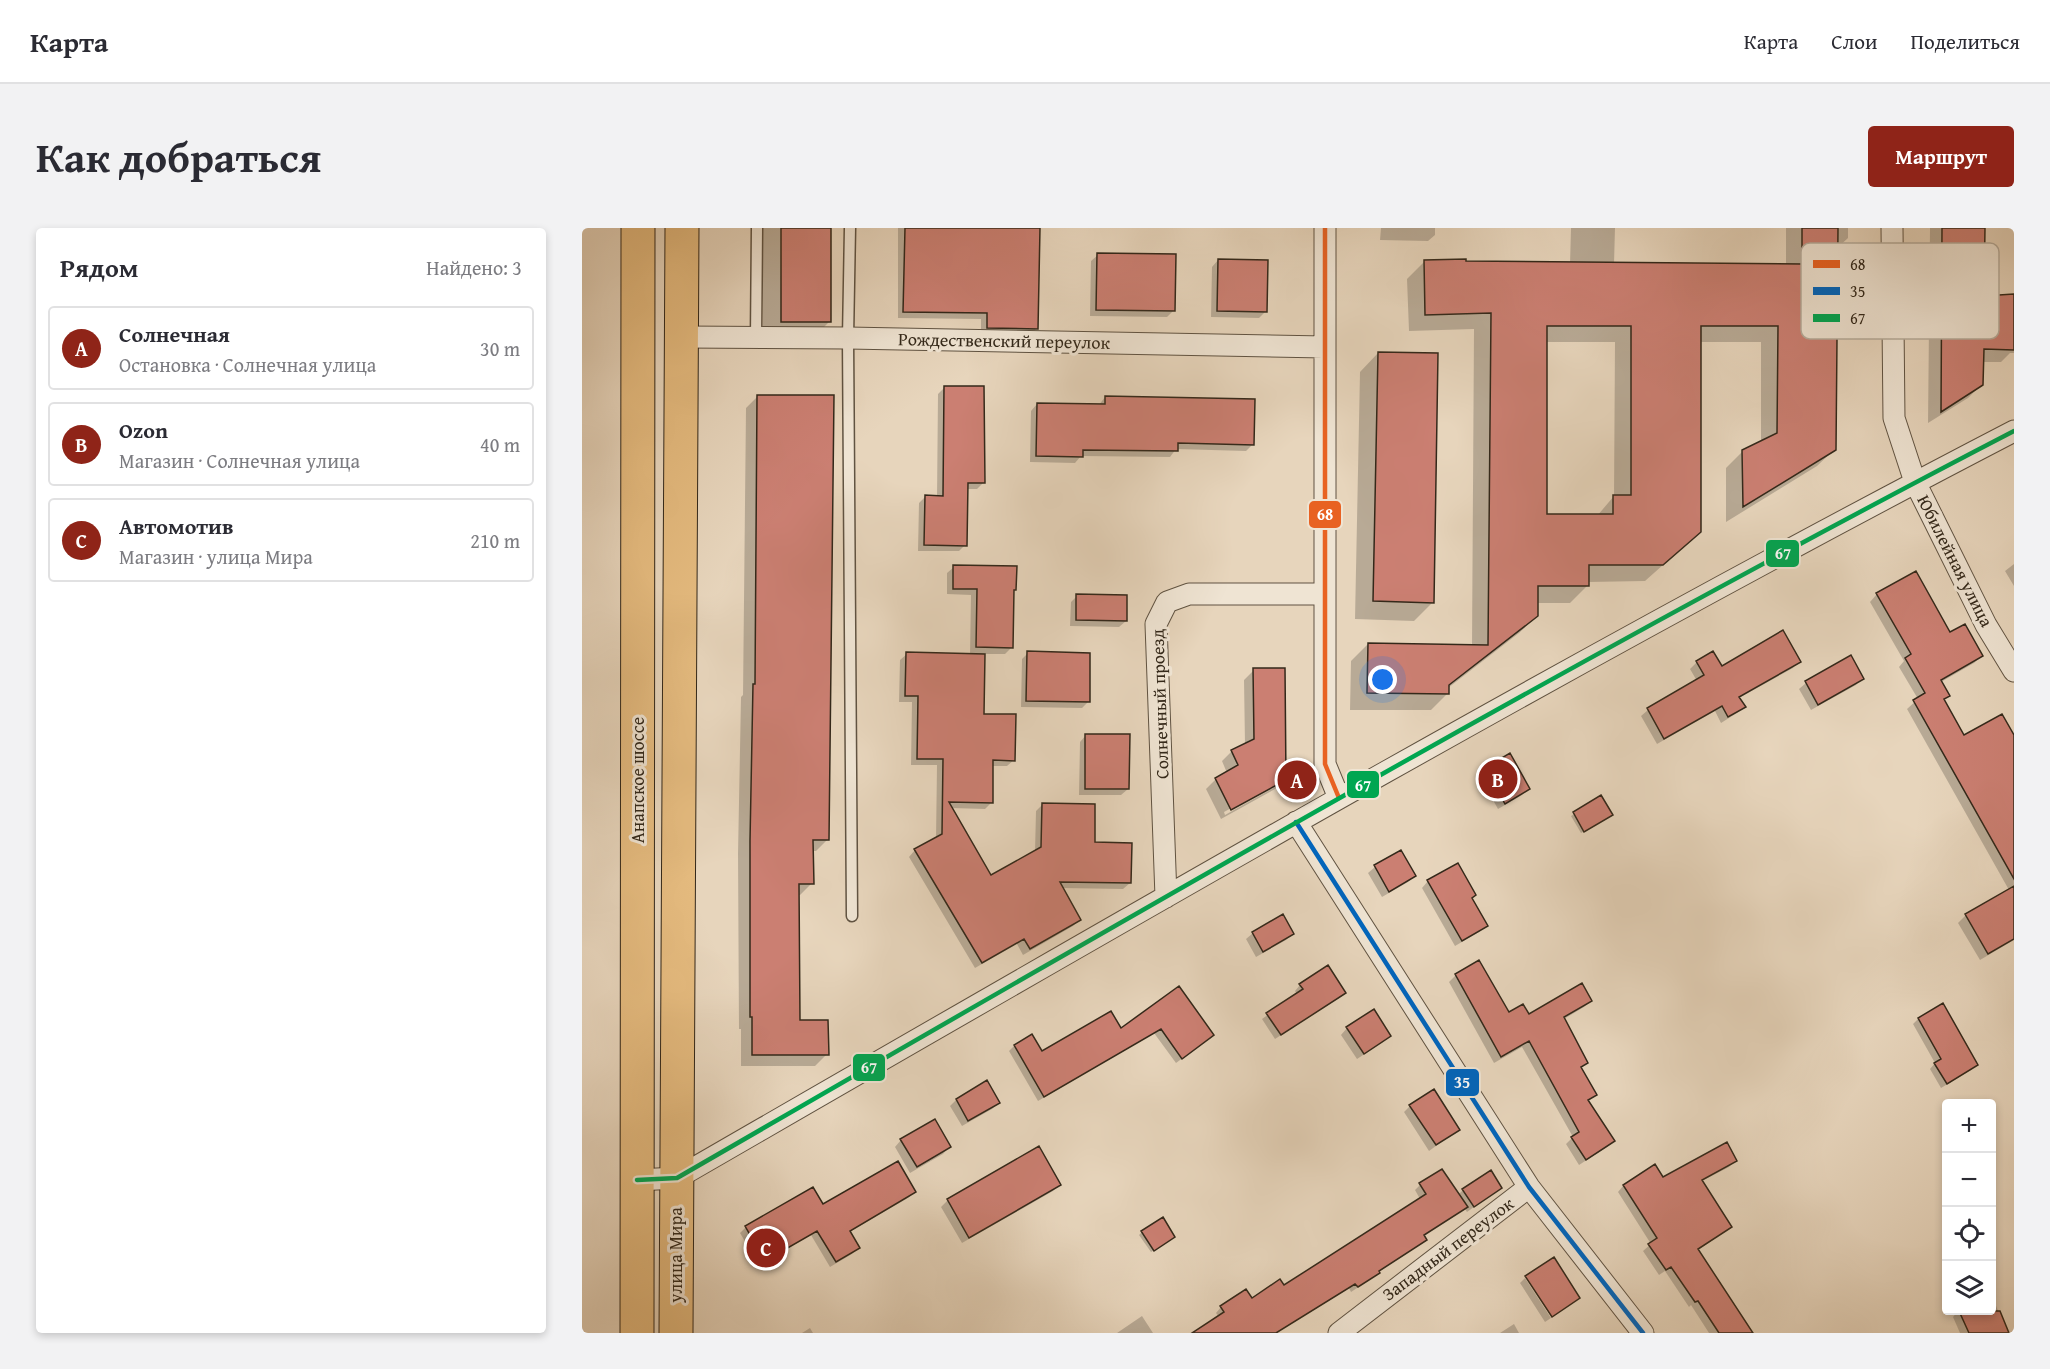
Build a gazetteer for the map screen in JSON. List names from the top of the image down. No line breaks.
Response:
{"streets":{"main road":["Анапское шоссе","улица Мира"],"street":["Рождественский переулок","Юбилейная улица","Солнечный проезд","Западный переулок"]},"lines":["transit line 68","transit line 67","transit line 35"],"legend":["68","35","67"],"page":{"header":"Карта","nav":["Карта","Слои","Поделиться"],"title":"Как добраться","buttons":"Маршрут","heading":["Рядом","Найдено: 3"],"list":[{"mark":"A","name":"Солнечная","note":"Остановка · Солнечная улица","value":"30 m"},{"mark":"B","name":"Ozon","note":"Магазин · Солнечная улица","value":"40 m"},{"mark":"C","name":"Автомотив","note":"Магазин · улица Мира","value":"210 m"}],"pins":["B","A","C"],"map_buttons":["+","−"]}}
